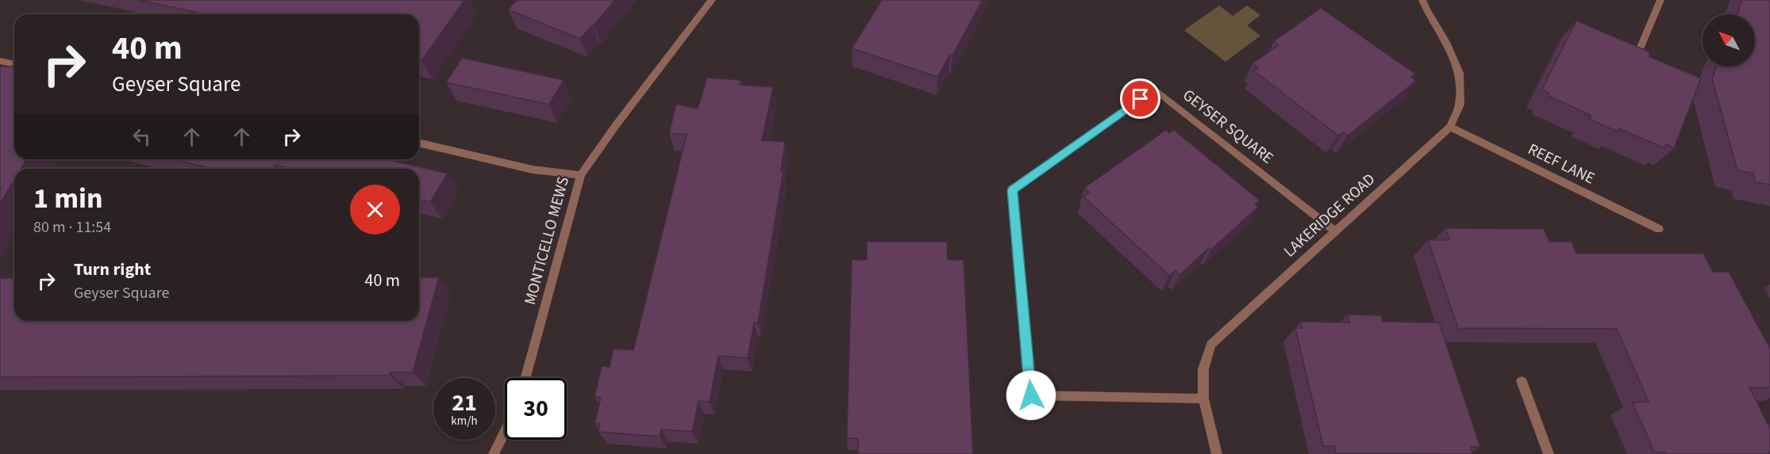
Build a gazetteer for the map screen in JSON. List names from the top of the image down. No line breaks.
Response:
{"streets":{"street":["GEYSER SQUARE","REEF LANE","LAKERIDGE ROAD","MONTICELLO MEWS"]},"crossings":[["GEYSER SQUARE","LAKERIDGE ROAD"],["REEF LANE","LAKERIDGE ROAD"]],"north":"top left","page":{"turn":["40 m","Geyser Square"],"heading":["1 min","80 m · 11:54"],"list":[{"name":"Turn right","note":"Geyser Square","value":"40 m"}],"speed":"21 km/h","limit":"30"}}
